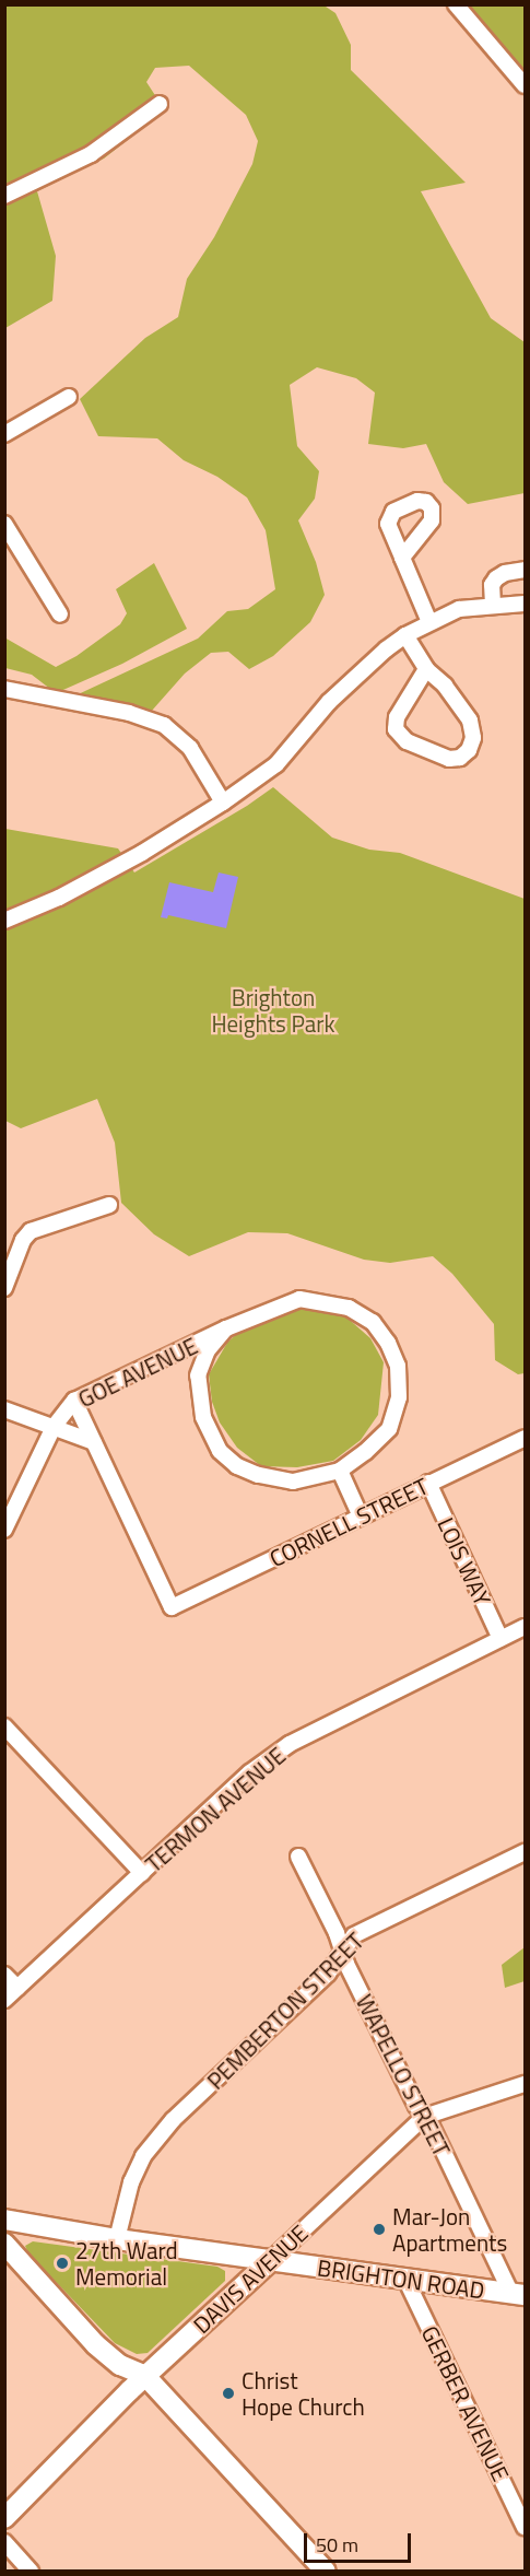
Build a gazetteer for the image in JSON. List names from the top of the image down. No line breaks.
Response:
{"streets":{"street":["GOE AVENUE","CORNELL STREET","LOIS WAY","TERMON AVENUE","PEMBERTON STREET","WAPELLO STREET","DAVIS AVENUE","BRIGHTON ROAD","GERBER AVENUE"]},"crossings":[["CORNELL STREET","LOIS WAY"],["LOIS WAY","TERMON AVENUE"],["PEMBERTON STREET","WAPELLO STREET"],["PEMBERTON STREET","BRIGHTON ROAD"],["WAPELLO STREET","DAVIS AVENUE"],["WAPELLO STREET","BRIGHTON ROAD"],["DAVIS AVENUE","BRIGHTON ROAD"],["BRIGHTON ROAD","GERBER AVENUE"]],"parks":["Brighton Heights Park"],"places":["Mar-Jon Apartments","27th Ward Memorial","Christ Hope Church"],"scale_bar":"50 m"}
